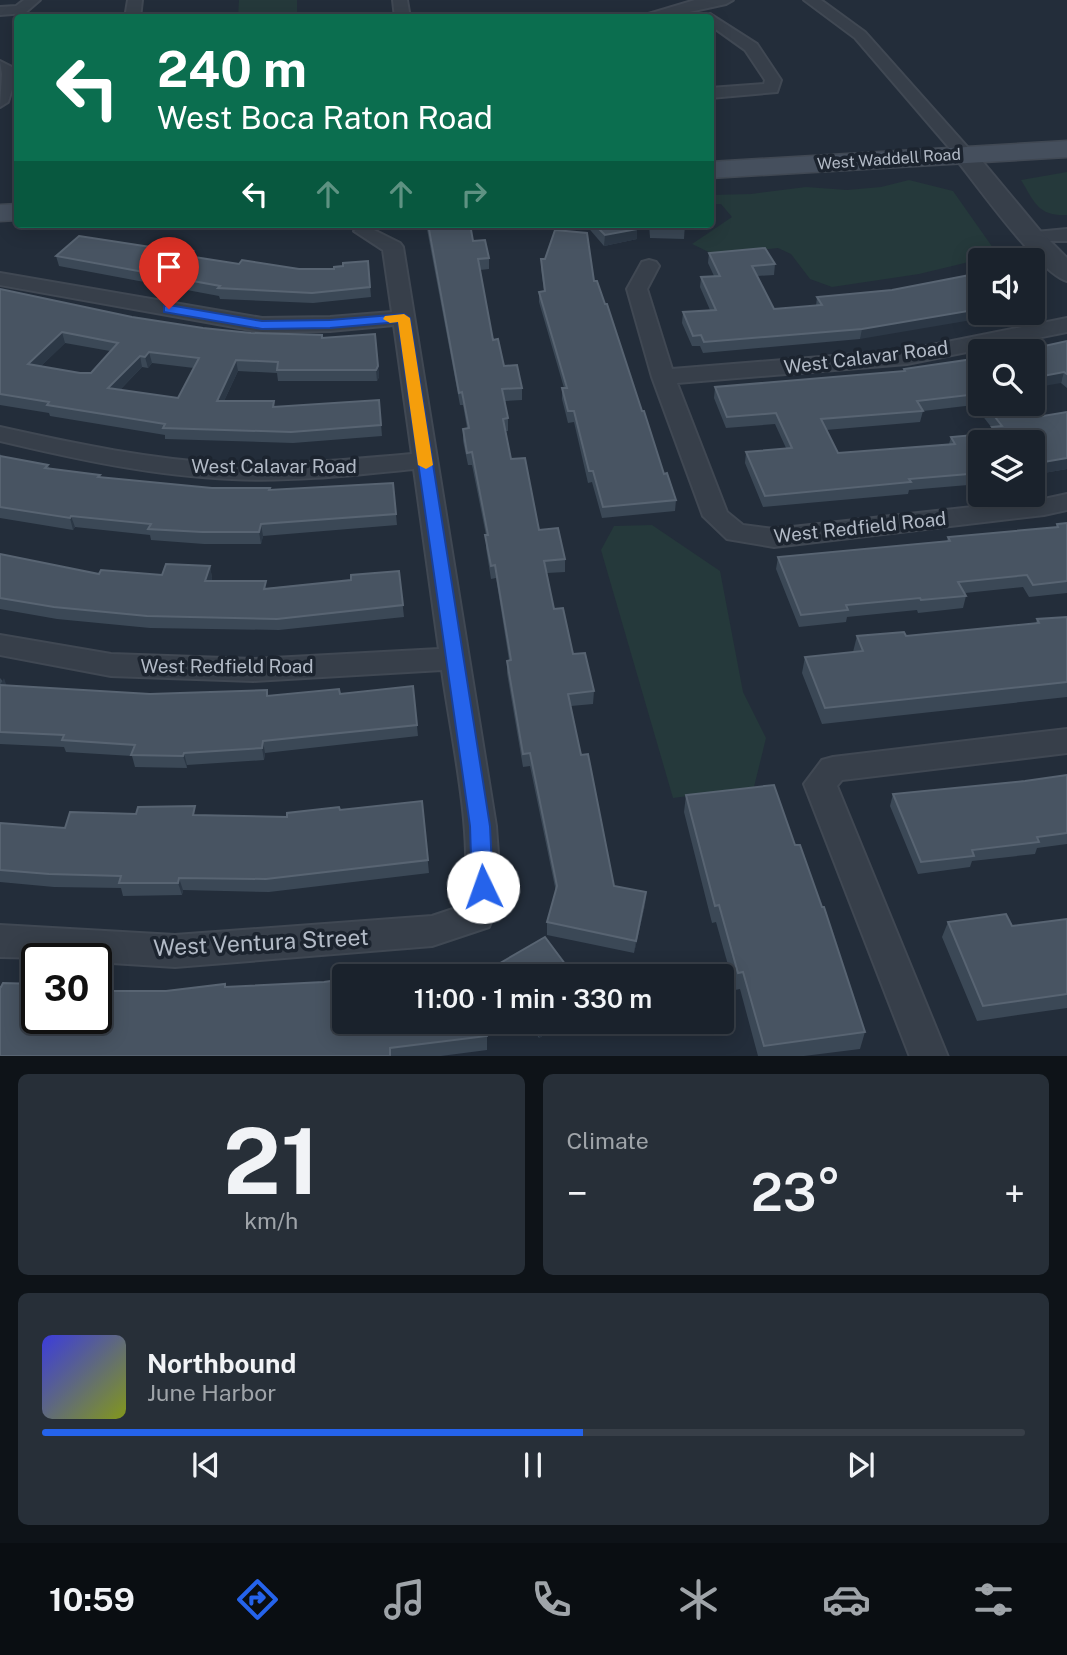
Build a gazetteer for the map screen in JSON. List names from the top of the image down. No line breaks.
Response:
{"streets":{"main road":["West Waddell Road"],"street":["West Calavar Road","West Redfield Road","West Ventura Street"]},"crossings":[["West Calavar Road","West Redfield Road"],["West Redfield Road","West Ventura Street"]],"page":{"turn":["240 m","West Boca Raton Road"],"limit":"30","trip":"11:00 · 1 min · 330 m","tile":[["21","km/h"],"Climate"],"heat":["−","23°","+"],"song":["Northbound","June Harbor"],"tabs":"10:59"}}
